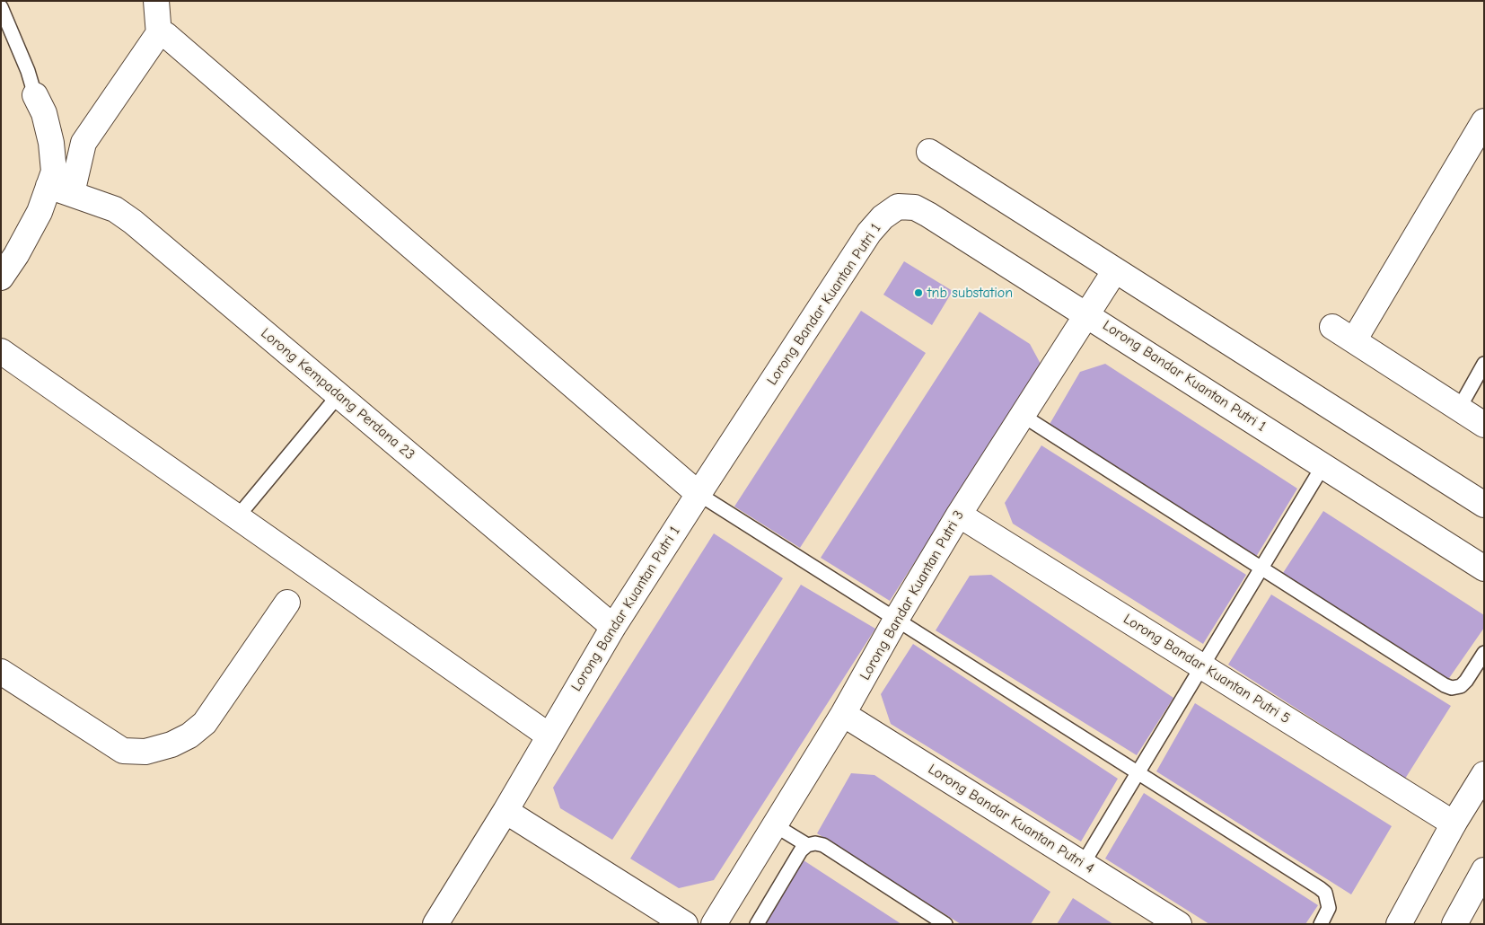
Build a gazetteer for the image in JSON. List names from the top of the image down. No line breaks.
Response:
{"streets":{"street":["Lorong Bandar Kuantan Putri 1","Lorong Kempadang Perdana 23","Lorong Bandar Kuantan Putri 3","Lorong Bandar Kuantan Putri 5","Lorong Bandar Kuantan Putri 4"]},"crossings":[["Lorong Bandar Kuantan Putri 1","Lorong Kempadang Perdana 23"],["Lorong Bandar Kuantan Putri 1","Lorong Bandar Kuantan Putri 3"],["Lorong Bandar Kuantan Putri 3","Lorong Bandar Kuantan Putri 5"],["Lorong Bandar Kuantan Putri 3","Lorong Bandar Kuantan Putri 4"]],"places":["tnb substation"]}
